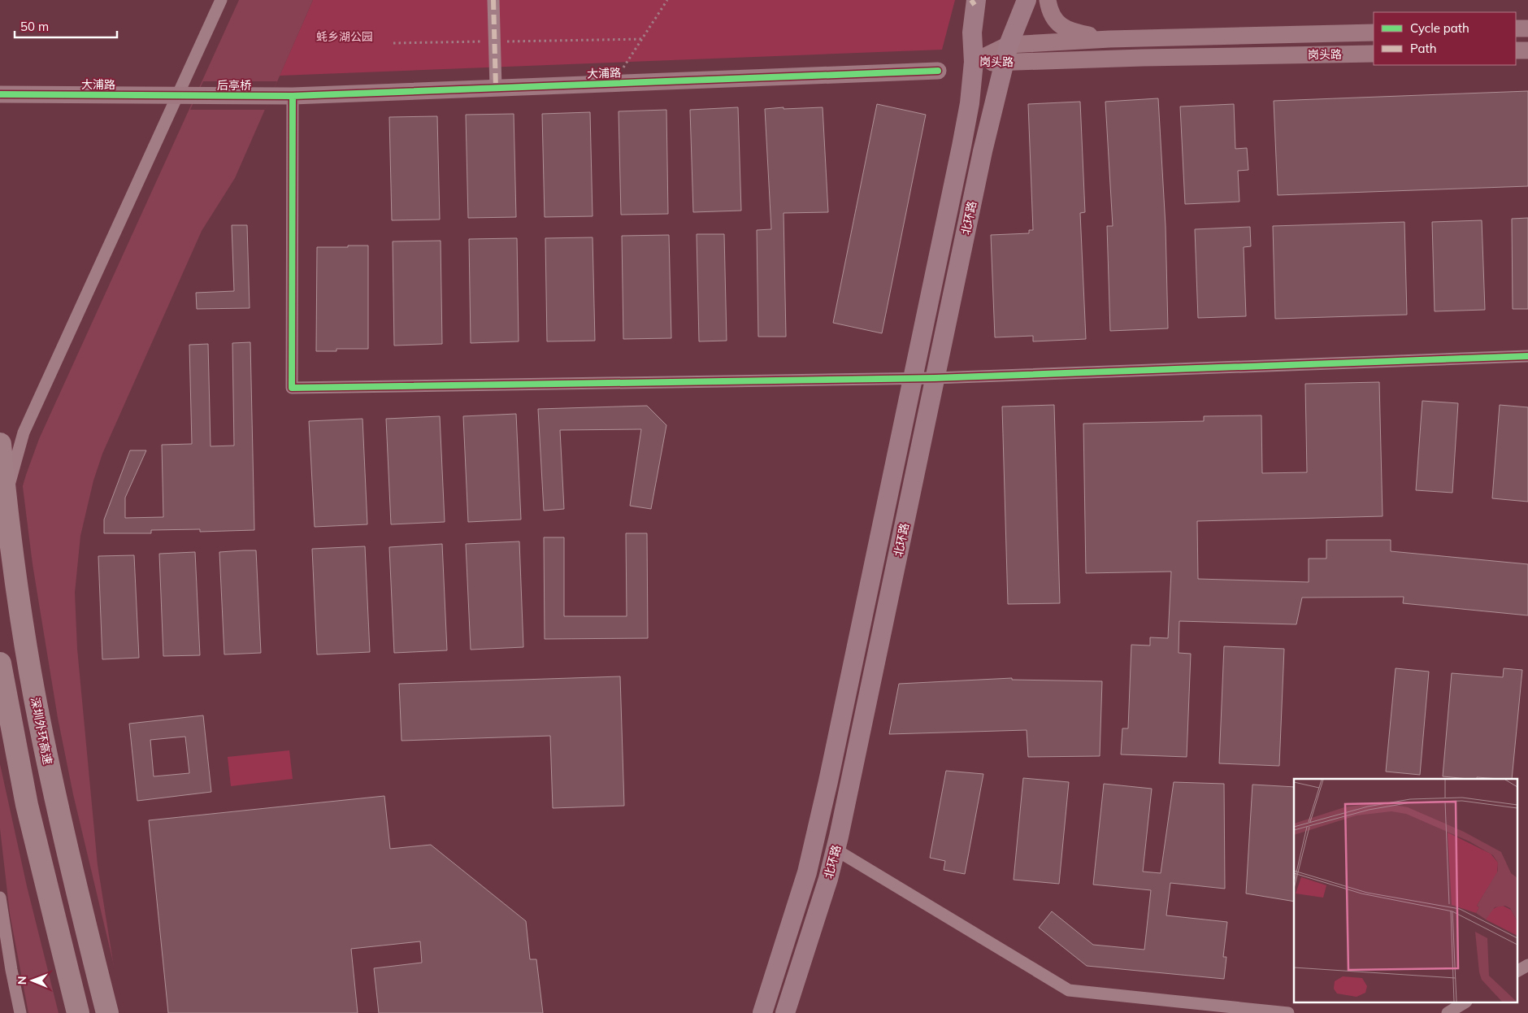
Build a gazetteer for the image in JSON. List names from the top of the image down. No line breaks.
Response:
{"streets":{"highway":["深圳外环高速"],"main road":["北环路"],"street":["岗头路","大浦路","后亭桥"]},"crossings":[["岗头路","北环路"],["大浦路","后亭桥"]],"parks":["蚝乡湖公园"],"legend":["Cycle path","Path"],"scale_bar":"50 m","north":"left"}
